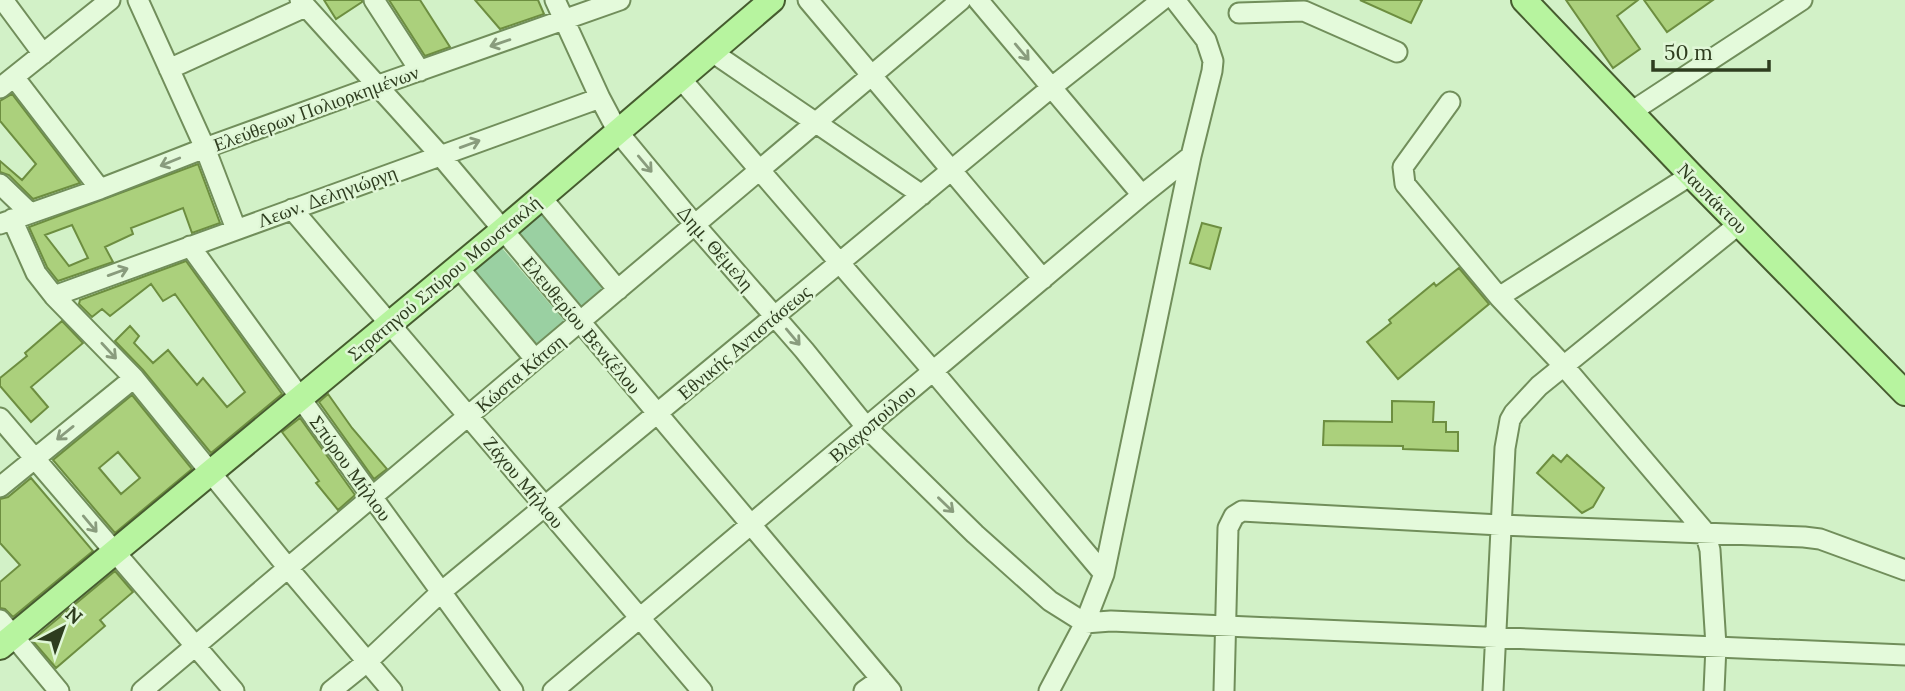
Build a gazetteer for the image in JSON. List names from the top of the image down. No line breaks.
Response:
{"streets":{"main road":["Ναυπάκτου","Στρατηγού Σπύρου Μουστακλή"],"street":["Ελεύθερων Πολιορκημένων","Λεων. Δεληγιώργη","Δημ. Θέμελη","Ελευθερίου Βενιζέλου","Εθνικής Αντιστάσεως","Κώστα Κάτση","Βλαχοπούλου","Σπύρου Μήλιου","Ζάχου Μήλιου"]},"crossings":[["Ελεύθερων Πολιορκημένων","Δημ. Θέμελη"],["Ελεύθερων Πολιορκημένων","Ελευθερίου Βενιζέλου"],["Λεων. Δεληγιώργη","Δημ. Θέμελη"],["Λεων. Δεληγιώργη","Ελευθερίου Βενιζέλου"],["Λεων. Δεληγιώργη","Σπύρου Μήλιου"],["Λεων. Δεληγιώργη","Ζάχου Μήλιου"],["Δημ. Θέμελη","Στρατηγού Σπύρου Μουστακλή"],["Δημ. Θέμελη","Εθνικής Αντιστάσεως"],["Δημ. Θέμελη","Κώστα Κάτση"],["Δημ. Θέμελη","Βλαχοπούλου"],["Στρατηγού Σπύρου Μουστακλή","Ελευθερίου Βενιζέλου"],["Στρατηγού Σπύρου Μουστακλή","Σπύρου Μήλιου"],["Στρατηγού Σπύρου Μουστακλή","Ζάχου Μήλιου"],["Ελευθερίου Βενιζέλου","Εθνικής Αντιστάσεως"],["Ελευθερίου Βενιζέλου","Κώστα Κάτση"],["Ελευθερίου Βενιζέλου","Βλαχοπούλου"],["Εθνικής Αντιστάσεως","Σπύρου Μήλιου"],["Εθνικής Αντιστάσεως","Ζάχου Μήλιου"],["Κώστα Κάτση","Σπύρου Μήλιου"],["Κώστα Κάτση","Ζάχου Μήλιου"],["Βλαχοπούλου","Ζάχου Μήλιου"]],"one_way":["Λεων. Δεληγιώργη"],"scale_bar":"50 m","north":"top right"}
